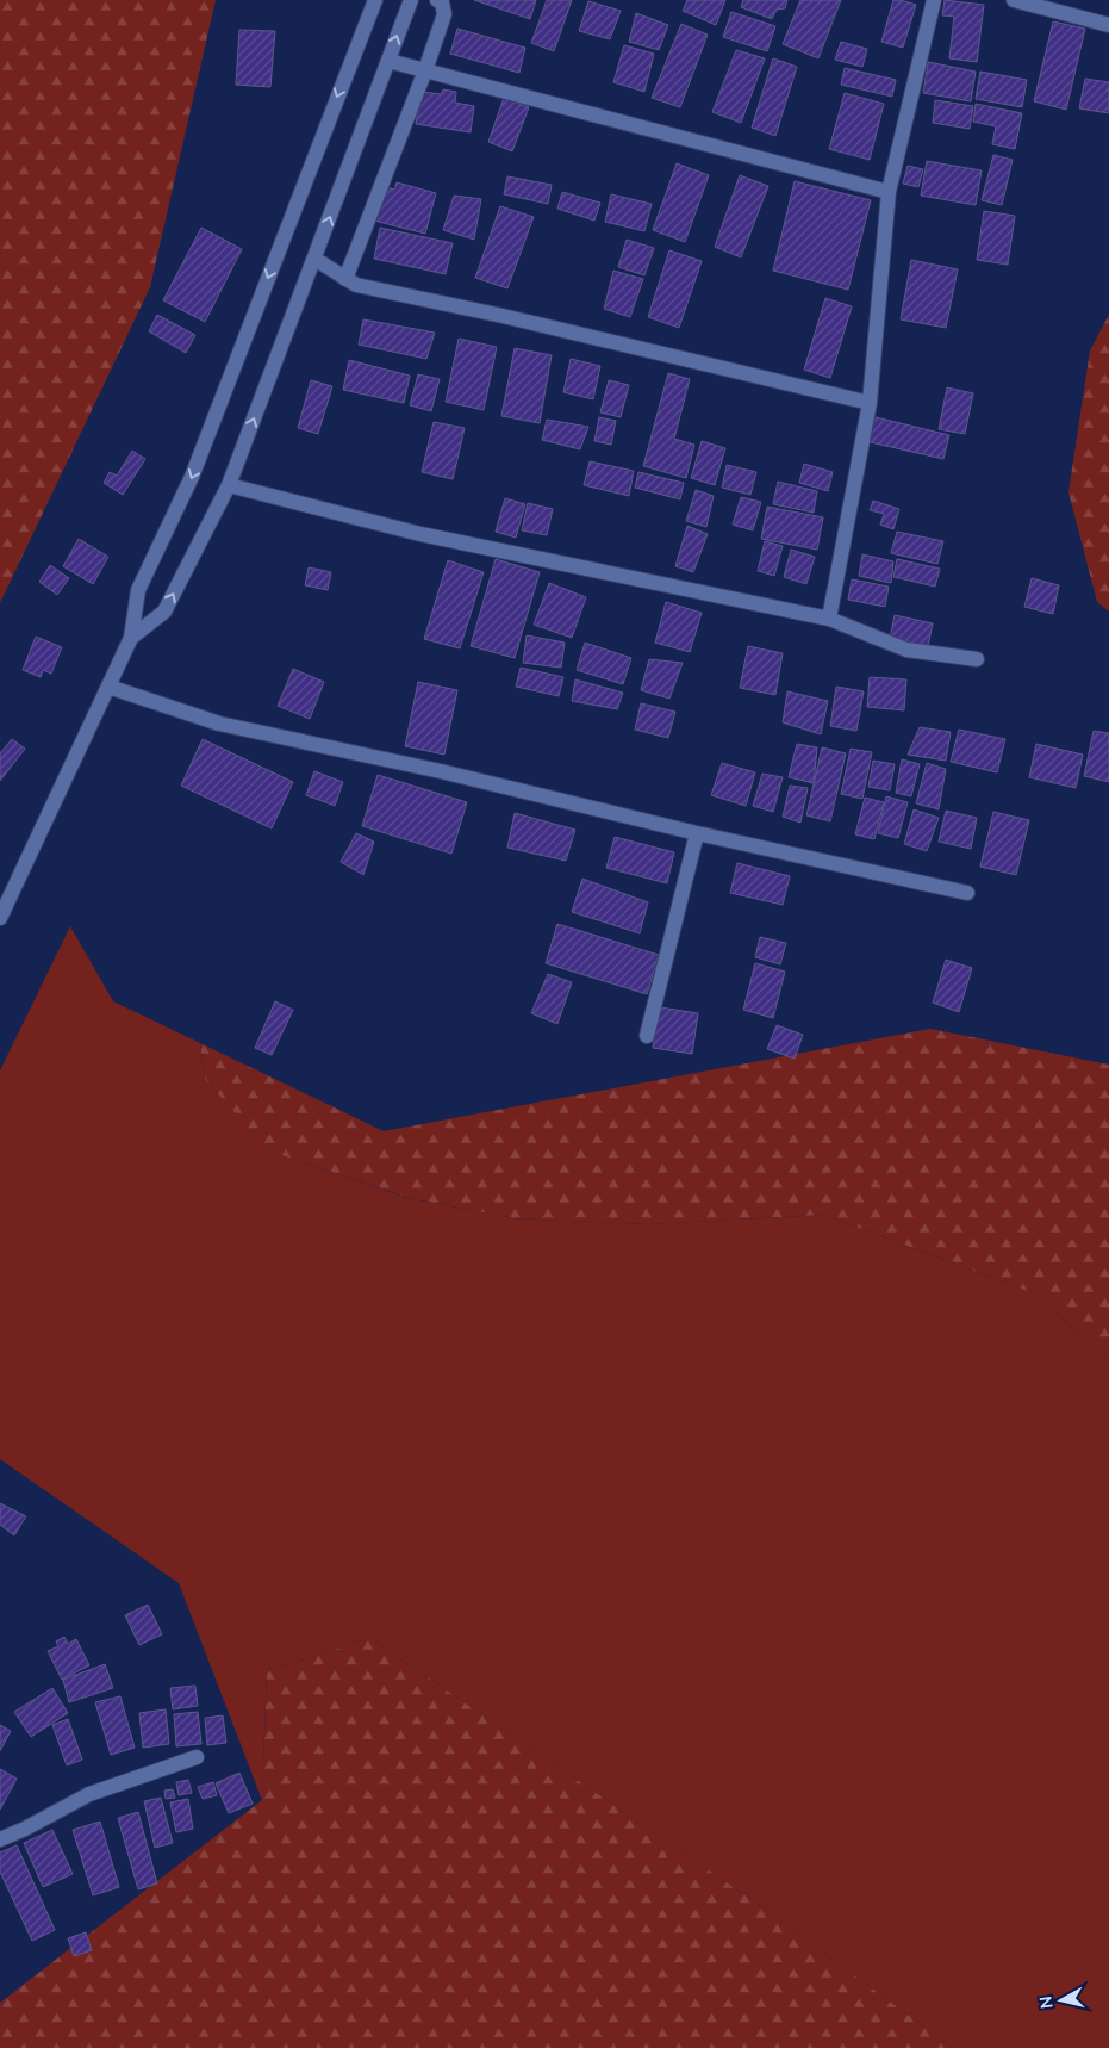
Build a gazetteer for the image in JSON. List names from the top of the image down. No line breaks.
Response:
{"north":"left"}
